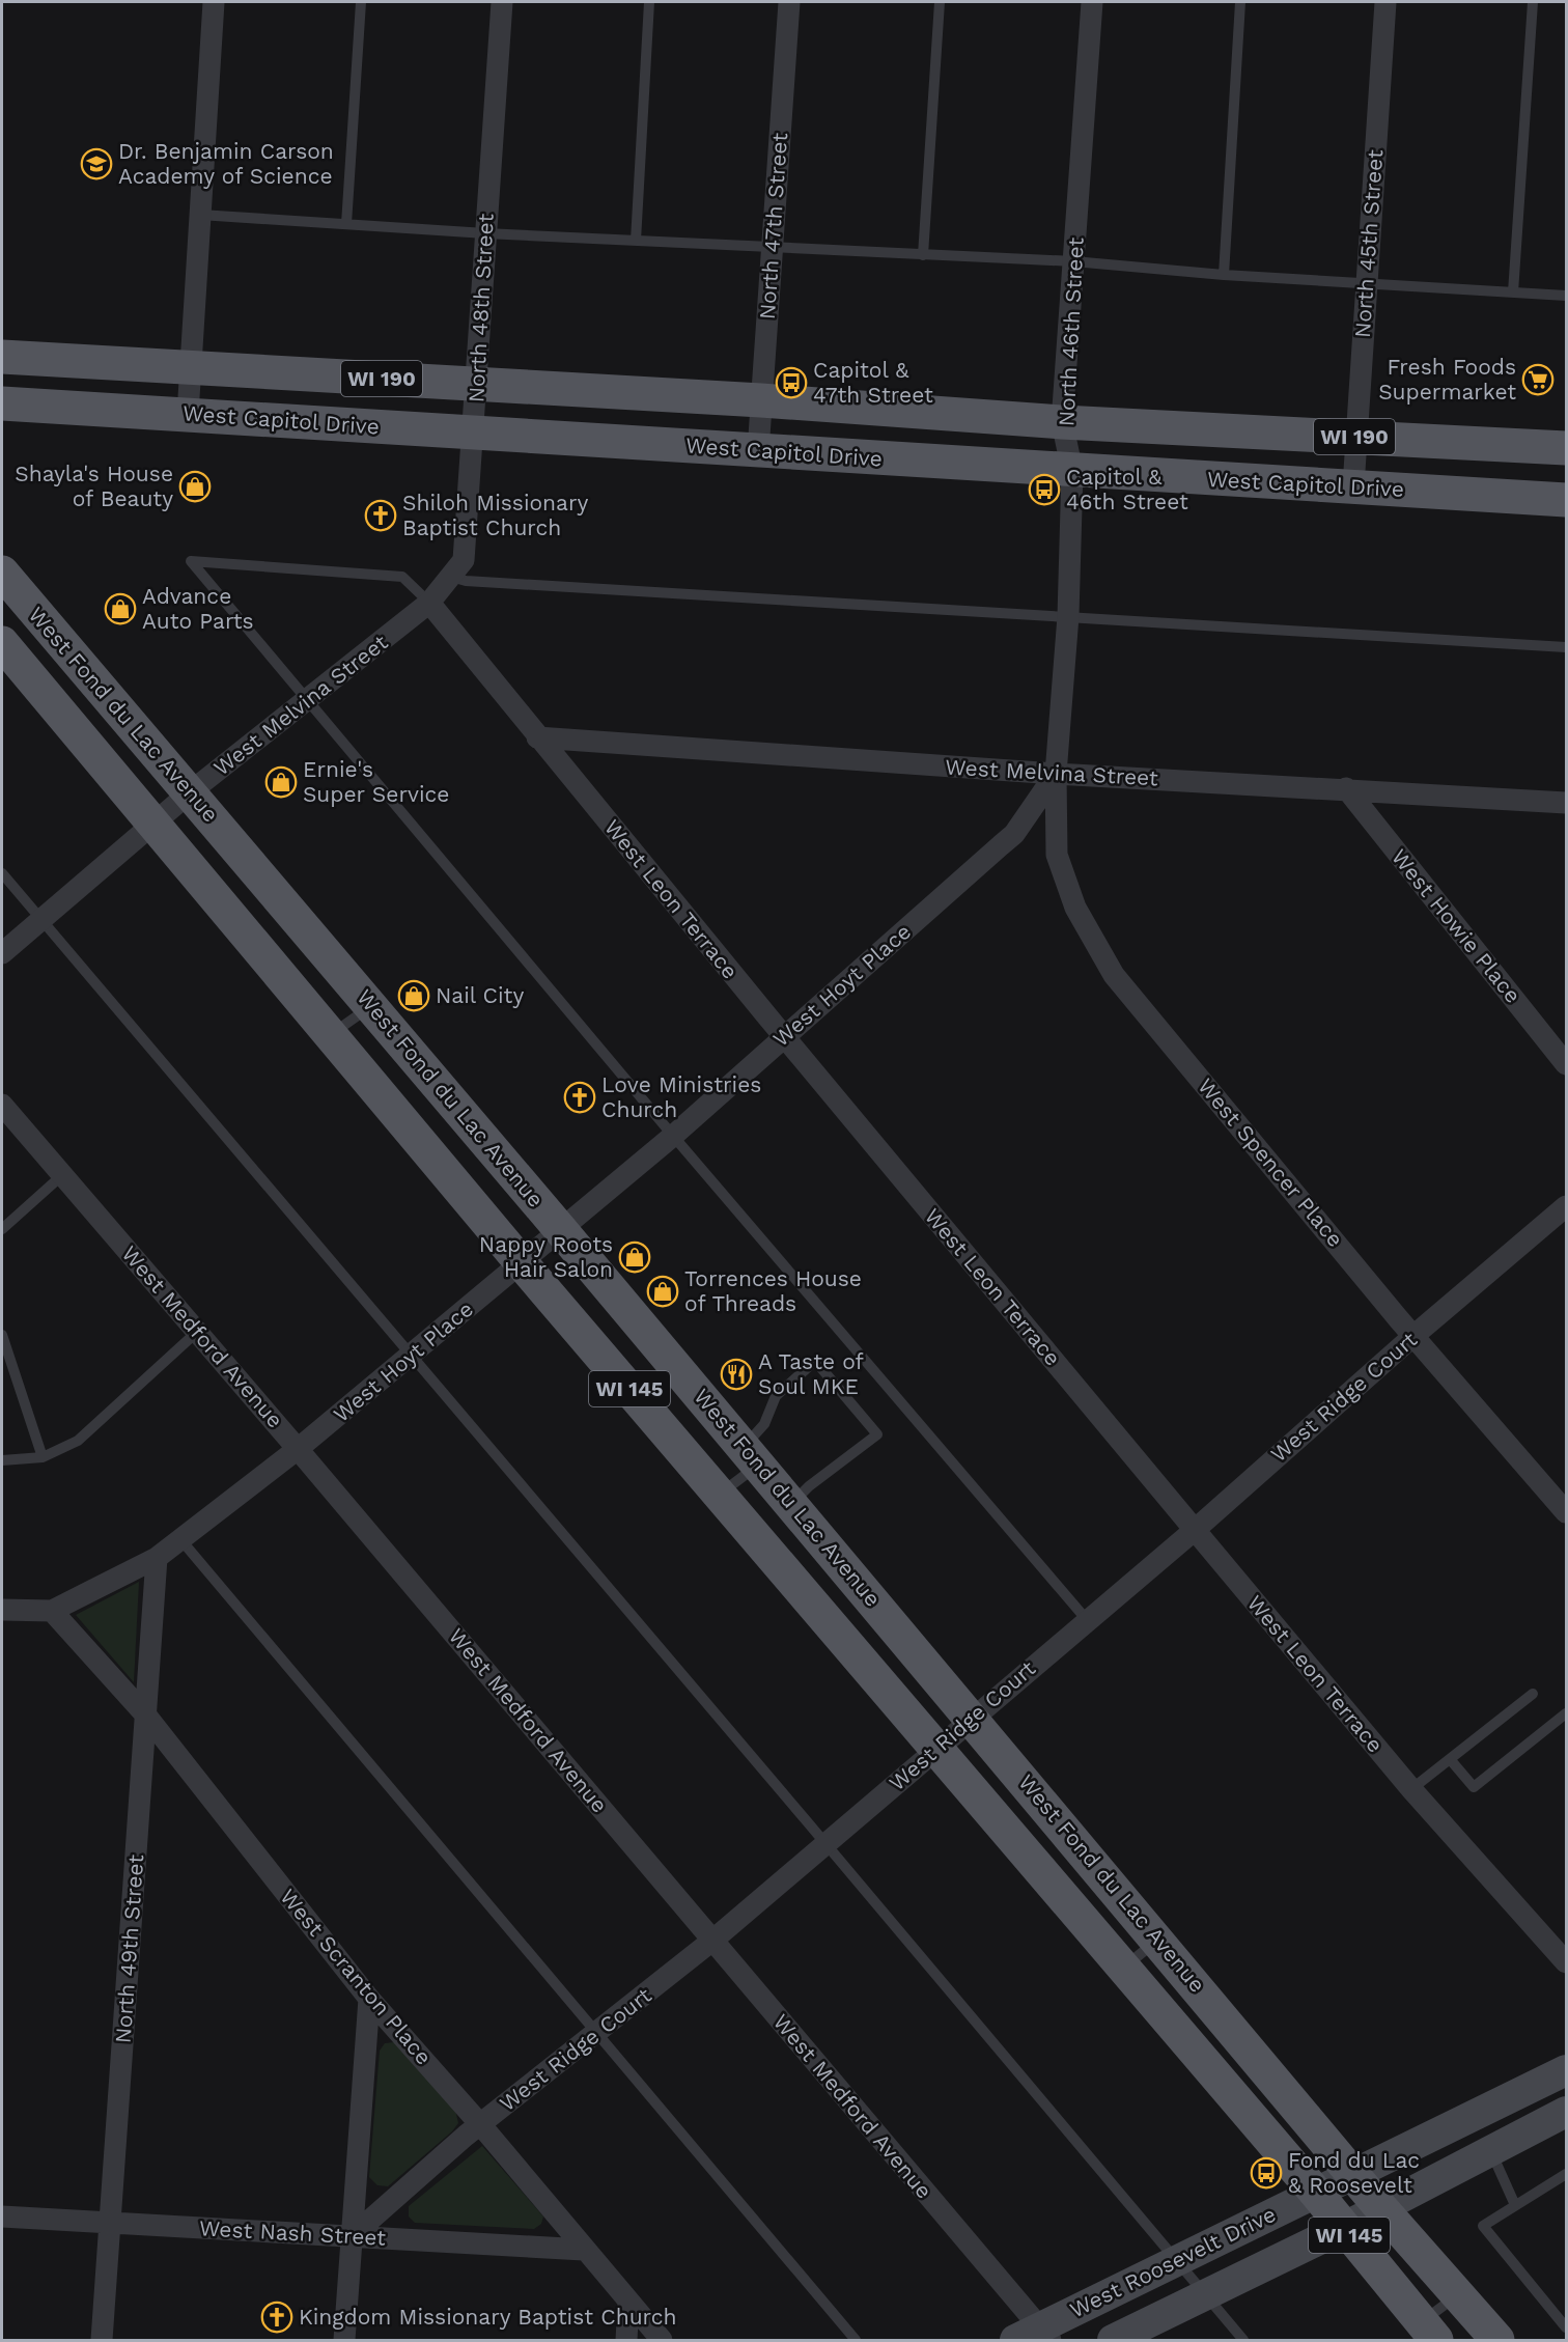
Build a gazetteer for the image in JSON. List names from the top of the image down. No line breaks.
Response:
{"streets":{"main road":["WI 190","West Capitol Drive","West Fond du Lac Avenue","WI 145"],"street":["North 47th Street","North 45th Street","North 48th Street","North 46th Street","West Melvina Street","West Leon Terrace","West Howie Place","West Hoyt Place","West Spencer Place","West Medford Avenue","West Ridge Court","North 49th Street","West Scranton Place","West Nash Street","West Roosevelt Drive"]},"crossings":[["North 47th Street","WI 190"],["North 47th Street","West Capitol Drive"],["North 45th Street","WI 190"],["North 45th Street","West Capitol Drive"],["North 48th Street","WI 190"],["North 48th Street","West Capitol Drive"],["North 48th Street","West Melvina Street"],["North 48th Street","West Leon Terrace"],["North 46th Street","WI 190"],["North 46th Street","West Capitol Drive"],["North 46th Street","West Melvina Street"],["North 46th Street","West Hoyt Place"],["North 46th Street","West Spencer Place"],["West Melvina Street","West Fond du Lac Avenue"],["West Melvina Street","West Leon Terrace"],["West Melvina Street","West Howie Place"],["West Melvina Street","West Hoyt Place"],["West Melvina Street","West Spencer Place"],["West Fond du Lac Avenue","West Hoyt Place"],["West Fond du Lac Avenue","West Ridge Court"],["West Fond du Lac Avenue","West Roosevelt Drive"],["West Leon Terrace","West Hoyt Place"],["West Leon Terrace","West Ridge Court"],["West Hoyt Place","West Spencer Place"],["West Hoyt Place","West Medford Avenue"],["West Hoyt Place","North 49th Street"],["West Hoyt Place","West Scranton Place"],["West Spencer Place","West Ridge Court"],["West Medford Avenue","West Ridge Court"],["West Medford Avenue","West Roosevelt Drive"],["West Ridge Court","West Scranton Place"],["West Ridge Court","West Nash Street"],["North 49th Street","West Scranton Place"],["North 49th Street","West Nash Street"],["West Scranton Place","West Nash Street"]],"places":{"school or university":["Dr. Benjamin Carson Academy of Science"],"supermarket":["Fresh Foods Supermarket"],"bus stop":["Capitol & 47th Street","Capitol & 46th Street","Fond du Lac & Roosevelt"],"shop":["Shayla's House of Beauty","Advance Auto Parts","Ernie's Super Service","Nail City","Nappy Roots Hair Salon","Torrences House of Threads"],"church":["Shiloh Missionary Baptist Church","Love Ministries Church","Kingdom Missionary Baptist Church"],"restaurant":["A Taste of Soul MKE"]}}
